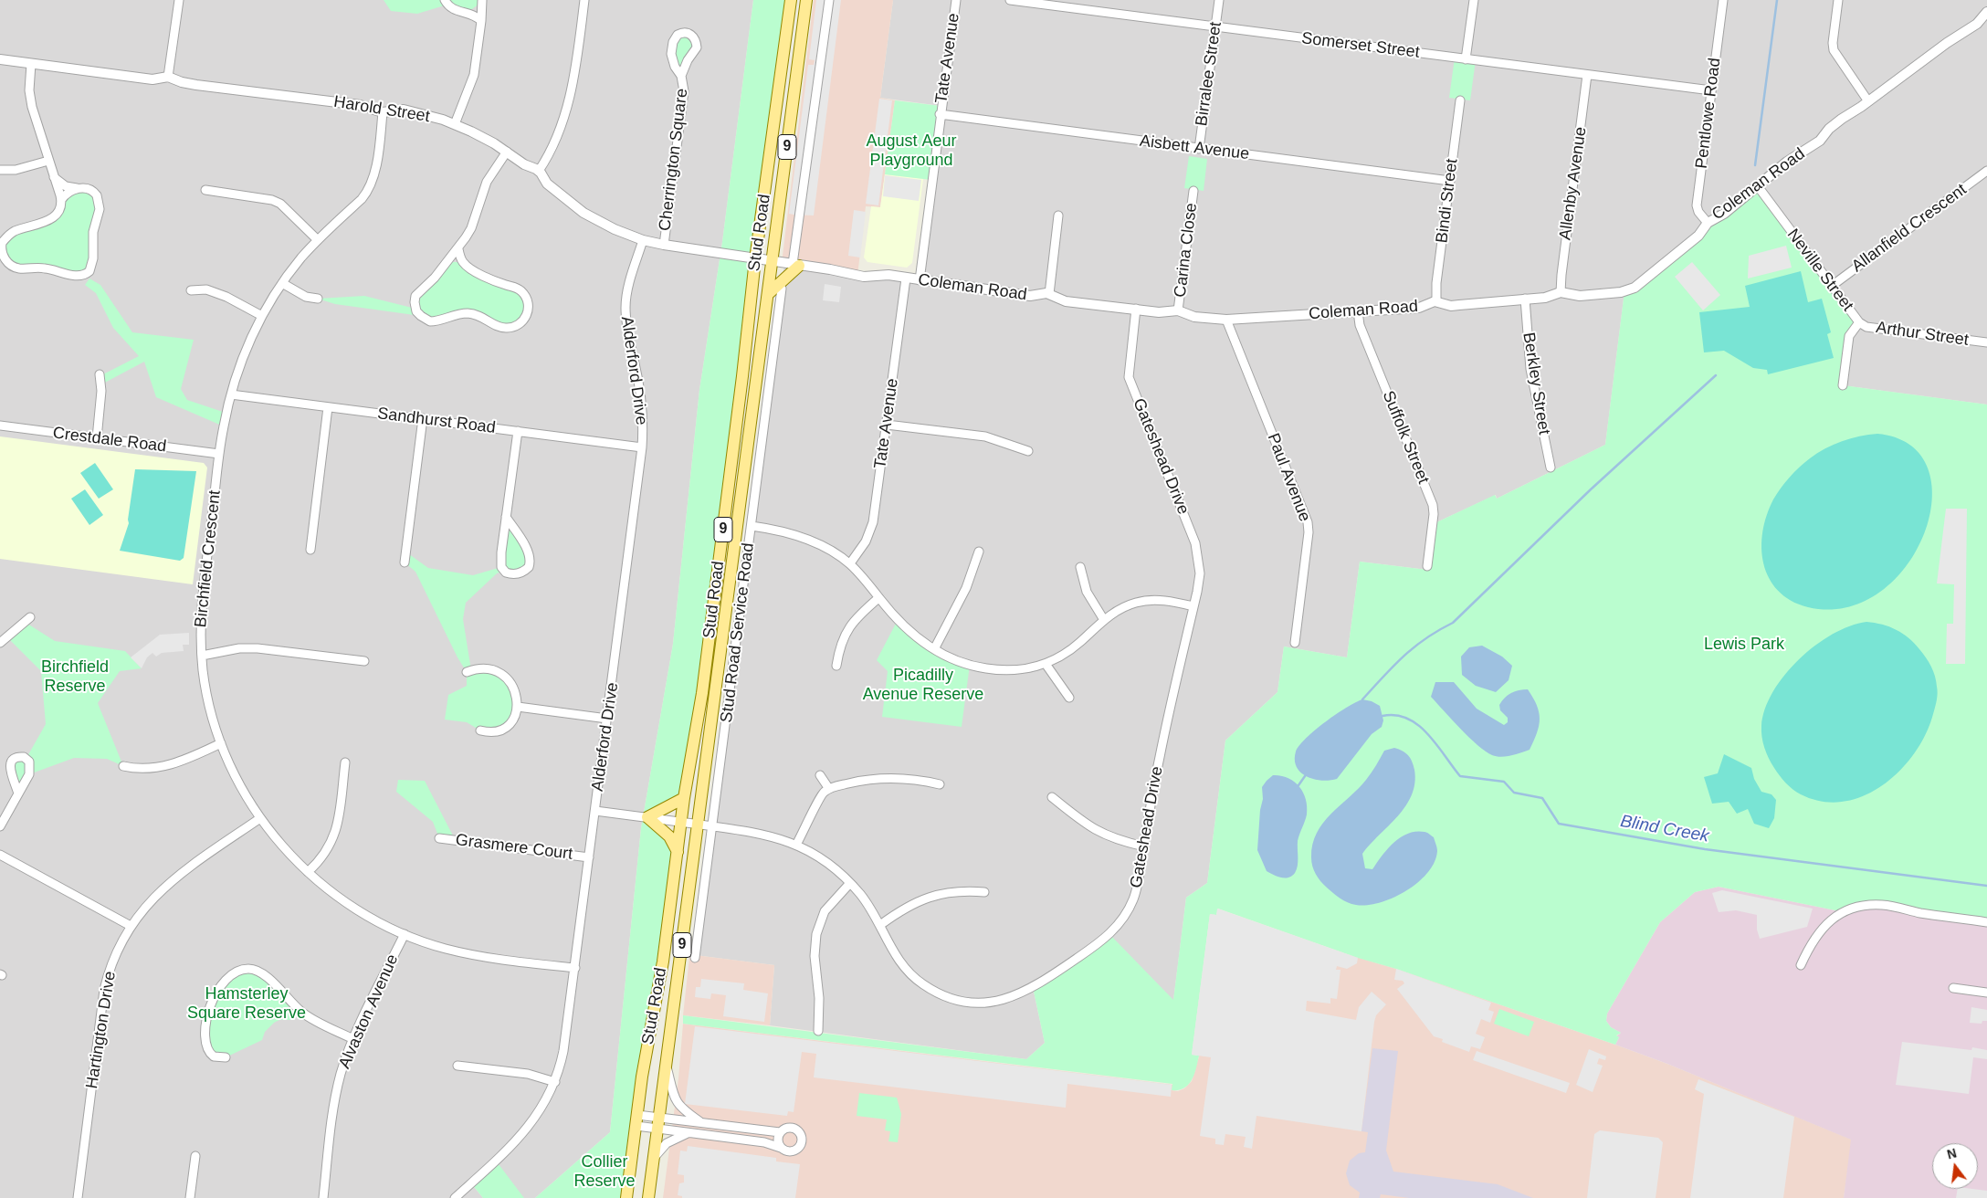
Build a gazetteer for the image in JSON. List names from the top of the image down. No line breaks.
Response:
{"streets":{"main road":["9","Stud Road"],"street":["Somerset Street","Tate Avenue","Birralee Street","Harold Street","Pentlowe Road","Aisbett Avenue","Cherrington Square","Allenby Avenue","Coleman Road","Bindi Street","Allanfield Crescent","Carina Close","Neville Street","Arthur Street","Alderford Drive","Berkley Street","Sandhurst Road","Suffolk Street","Crestdale Road","Gateshead Drive","Paul Avenue","Birchfield Crescent","Stud Road Service Road","Grasmere Court","Alvaston Avenue","Hartington Drive"]},"crossings":[["Somerset Street","Birralee Street"],["Somerset Street","Pentlowe Road"],["Somerset Street","Allenby Avenue"],["Tate Avenue","Aisbett Avenue"],["Tate Avenue","Coleman Road"],["Birralee Street","Aisbett Avenue"],["Harold Street","Cherrington Square"],["Harold Street","Coleman Road"],["Harold Street","Stud Road"],["Harold Street","Alderford Drive"],["Harold Street","Birchfield Crescent"],["Pentlowe Road","Coleman Road"],["Aisbett Avenue","Bindi Street"],["Allenby Avenue","Coleman Road"],["Coleman Road","Bindi Street"],["Coleman Road","Stud Road"],["Coleman Road","Carina Close"],["Coleman Road","Neville Street"],["Coleman Road","Berkley Street"],["Coleman Road","Suffolk Street"],["Coleman Road","Gateshead Drive"],["Coleman Road","Paul Avenue"],["Allanfield Crescent","Neville Street"],["Stud Road","Gateshead Drive"],["Neville Street","Arthur Street"],["Alderford Drive","Sandhurst Road"],["Alderford Drive","Gateshead Drive"],["Alderford Drive","Birchfield Crescent"],["Alderford Drive","Grasmere Court"],["Sandhurst Road","Birchfield Crescent"],["Crestdale Road","Birchfield Crescent"],["Gateshead Drive","Stud Road Service Road"],["Birchfield Crescent","Alvaston Avenue"],["Birchfield Crescent","Hartington Drive"]],"water":["Blind Creek"],"parks":["August Aeur Playground","Lewis Park","Birchfield Reserve","Picadilly Avenue Reserve","Hamsterley Square Reserve","Collier Reserve"],"north":"top"}
